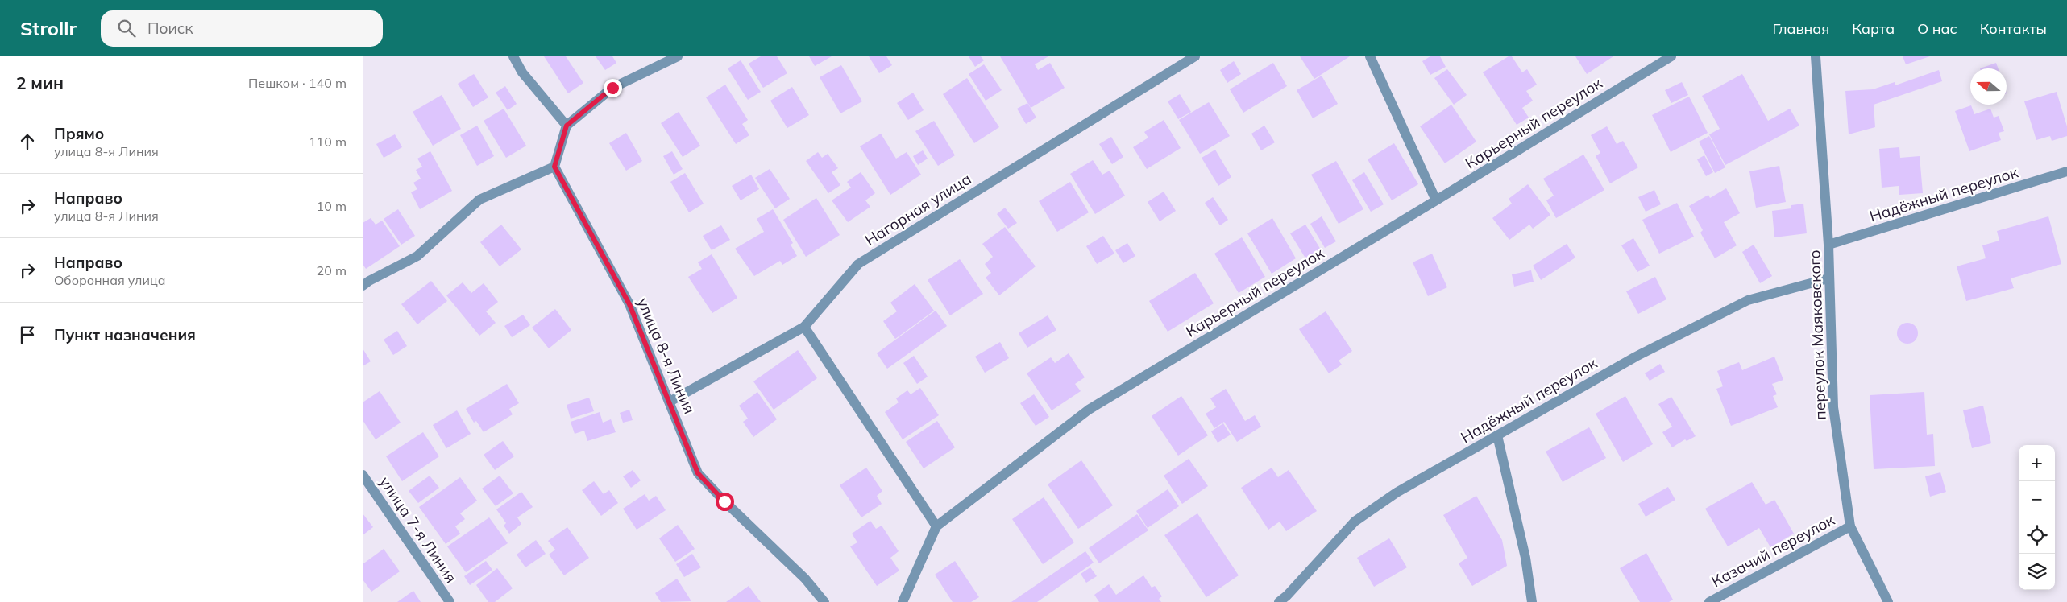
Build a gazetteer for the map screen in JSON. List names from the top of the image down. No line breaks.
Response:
{"streets":{"street":["Карьерный переулок","Надёжный переулок","Нагорная улица","переулок Маяковского","улица 8-я Линия","улица 7-я Линия","Казачий переулок"]},"crossings":[["Надёжный переулок","переулок Маяковского"],["Нагорная улица","улица 8-я Линия"],["переулок Маяковского","Казачий переулок"]],"north":"left","page":{"header":"Strollr","search":"Поиск","nav":["Главная","Карта","О нас","Контакты"],"heading":["2 мин","Пешком · 140 m"],"list":[["Прямо","улица 8-я Линия","110 m"],["Направо","улица 8-я Линия","10 m"],["Направо","Оборонная улица","20 m"],"Пункт назначения"],"map_buttons":["+","−"]}}
